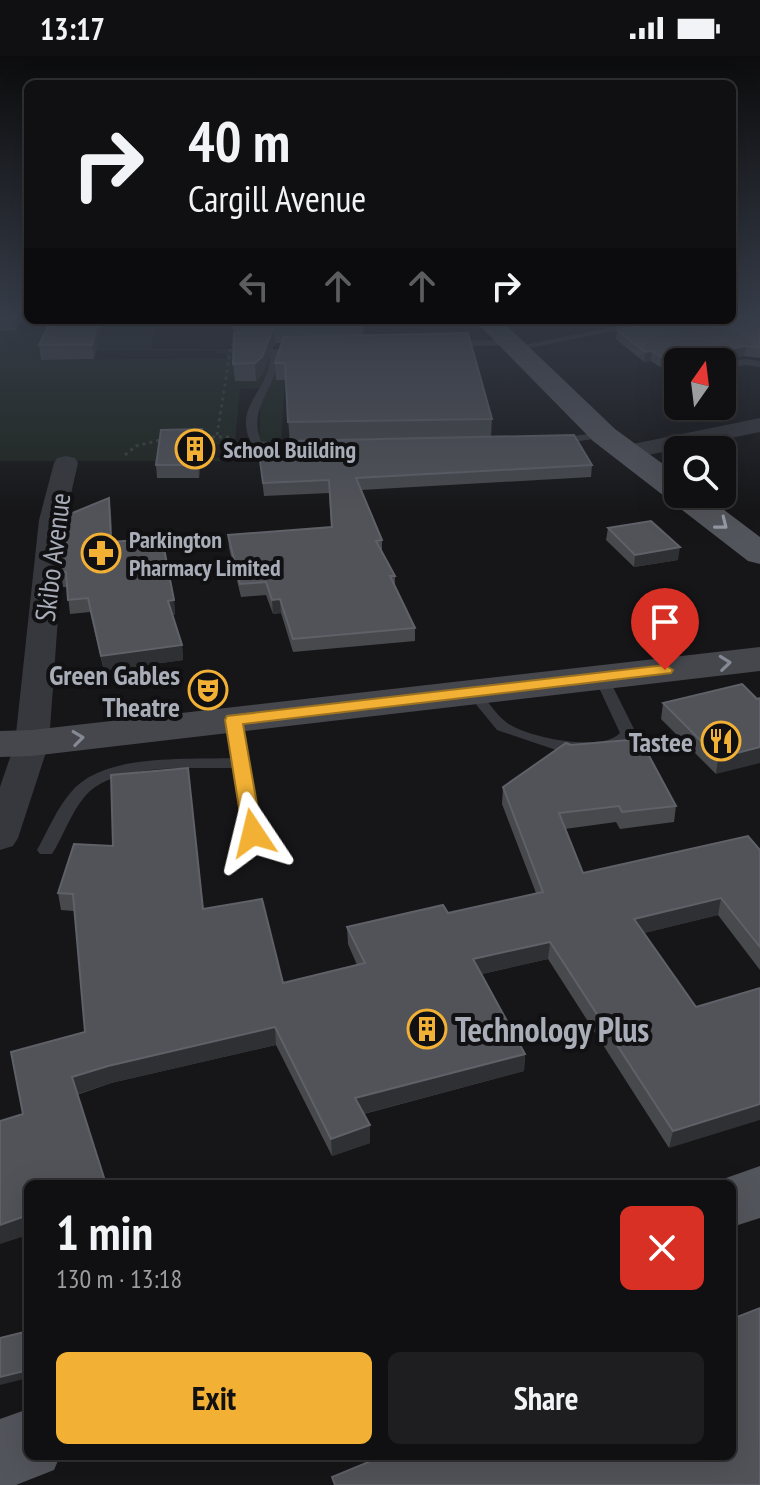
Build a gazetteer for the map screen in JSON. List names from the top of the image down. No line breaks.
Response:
{"streets":{"street":["Skibo Avenue"]},"places":{"building":["School Building","Technology Plus"],"pharmacy":["Parkington Pharmacy Limited"],"theatre":["Green Gables Theatre"],"restaurant":["Tastee"]},"north":"top","page":{"status":"13:17","turn":["40 m","Cargill Avenue"],"heading":["1 min","130 m · 13:18"],"buttons":["Exit","Share"]}}
